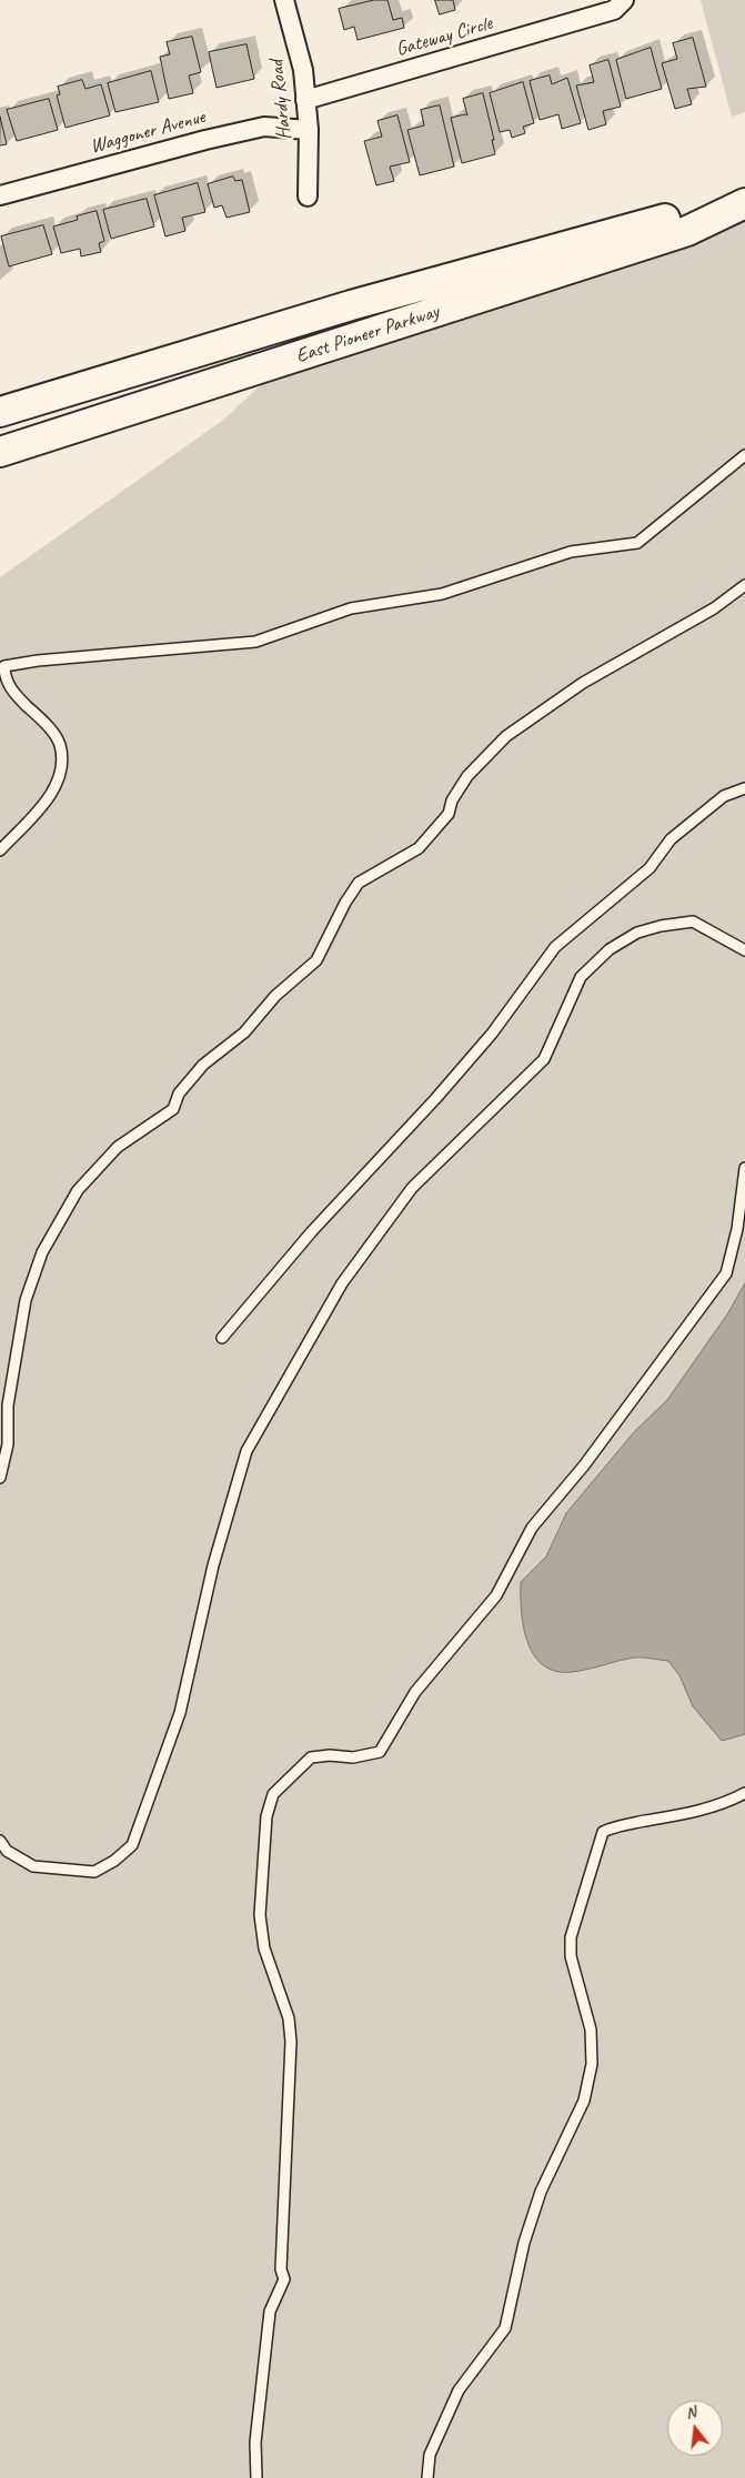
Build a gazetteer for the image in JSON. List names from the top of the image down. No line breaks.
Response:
{"streets":{"main road":["East Pioneer Parkway"],"street":["Gateway Circle","Hardy Road","Waggoner Avenue"]},"crossings":[["Gateway Circle","Hardy Road"],["Hardy Road","Waggoner Avenue"]],"north":"top"}
